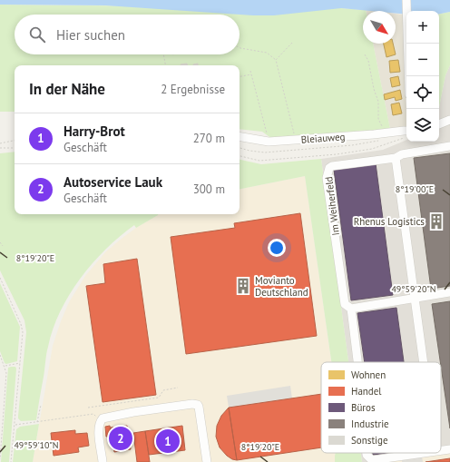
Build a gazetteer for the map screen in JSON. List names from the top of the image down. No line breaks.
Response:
{"streets":{"street":["Bleiauweg","Im Weiherfeld"]},"places":{"building":["Rhenus Logistics","Movianto Deutschland"]},"legend":["Wohnen","Handel","Büros","Industrie","Sonstige"],"north":"bottom right","page":{"map_buttons":["+","−"],"search":"Hier suchen","heading":["In der Nähe","2 Ergebnisse"],"list":[{"mark":"1","name":"Harry-Brot","note":"Geschäft","value":"270 m"},{"mark":"2","name":"Autoservice Lauk","note":"Geschäft","value":"300 m"}],"pins":["2","1"]},"coordinates":["8°19'00\"E","8°19'20\"E","49°59'20\"N","49°59'10\"N"]}
